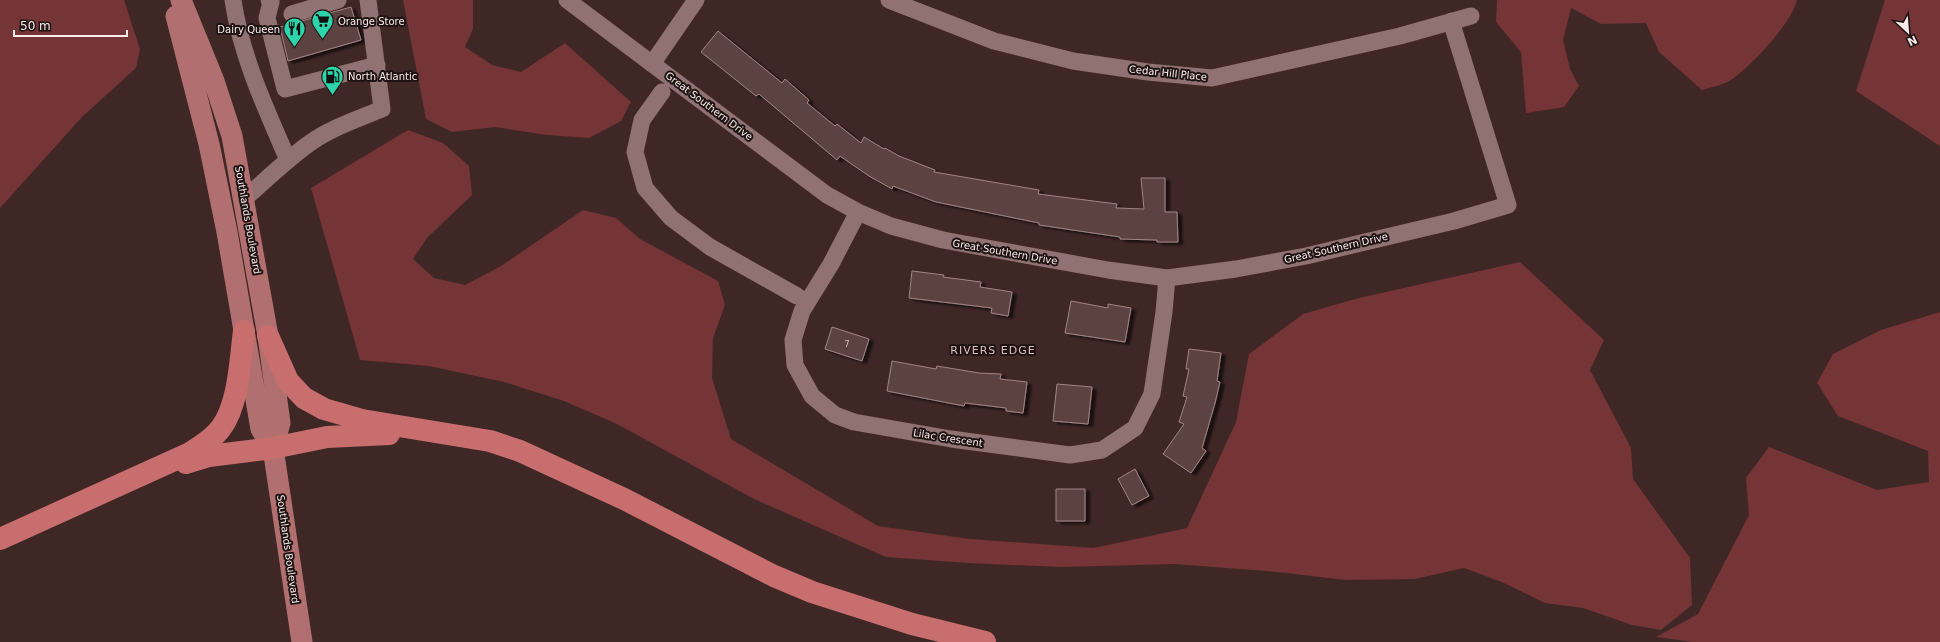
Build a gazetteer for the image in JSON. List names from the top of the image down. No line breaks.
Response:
{"streets":{"main road":["Southlands Boulevard"],"street":["Cedar Hill Place","Great Southern Drive","Lilac Crescent"]},"crossings":[["Cedar Hill Place","Great Southern Drive"],["Great Southern Drive","Lilac Crescent"]],"districts":["RIVERS EDGE"],"places":{"supermarket":["Orange Store"],"restaurant":["Dairy Queen"],"fuel station":["North Atlantic"]},"house_numbers":["7"],"scale_bar":"50 m","north":"bottom right"}
